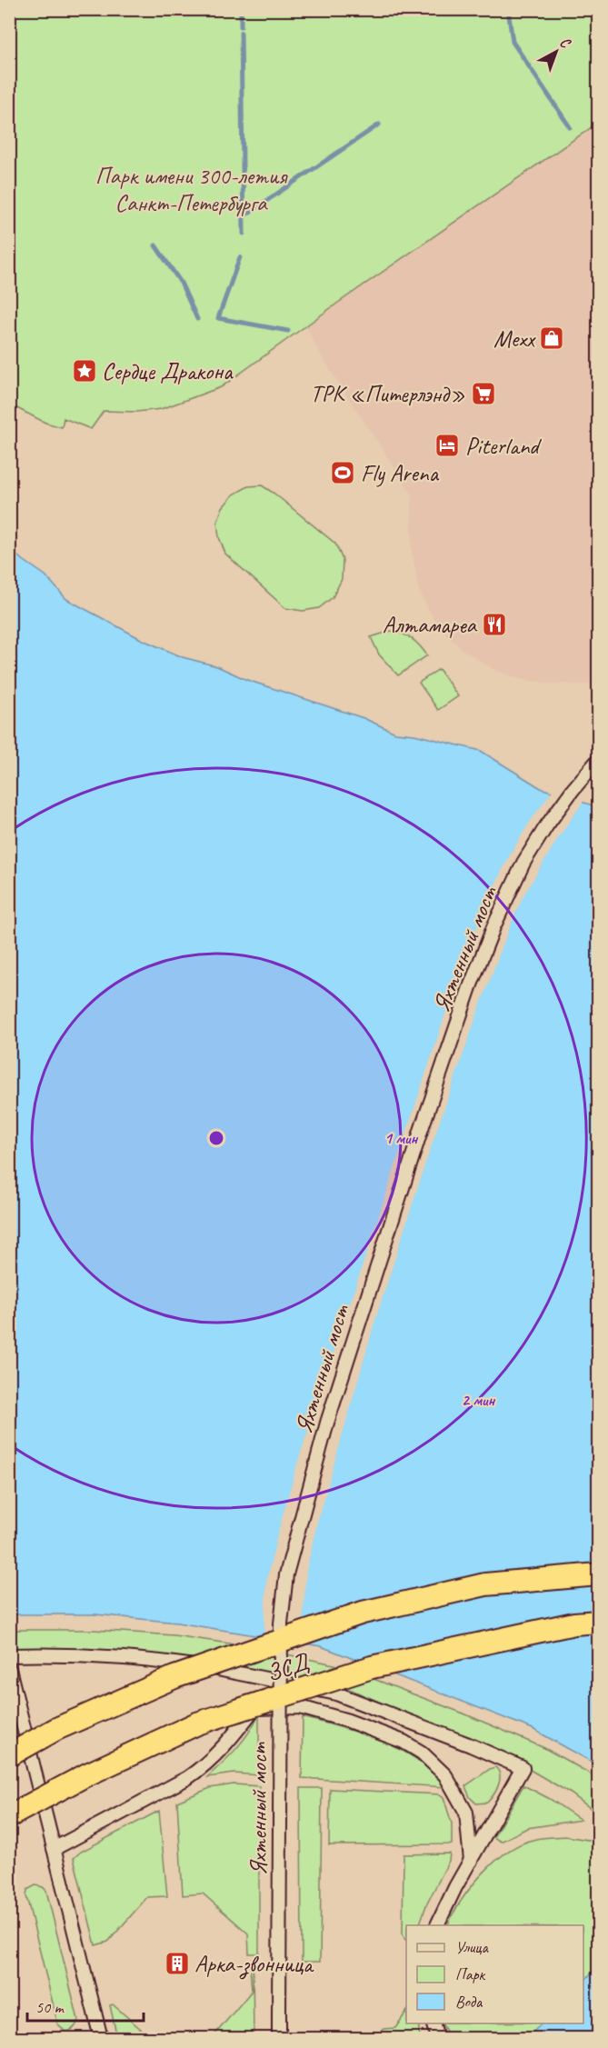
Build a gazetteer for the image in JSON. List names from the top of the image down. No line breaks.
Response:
{"streets":{"highway":["ЗСД"],"street":["Яхтенный мост"]},"parks":["Парк имени 300-летия Санкт-Петербурга"],"places":{"shop":["Mexx"],"place":["Сердце Дракона"],"supermarket":["ТРК «Питерлэнд»"],"hotel":["Piterland"],"sports":["Fly Arena"],"restaurant":["Алтамареа"],"building":["Арка-звонница"]},"legend":["Улица","Парк","Вода"],"scale_bar":"50 m","north":"top right","rings":["1 мин","2 мин"]}
